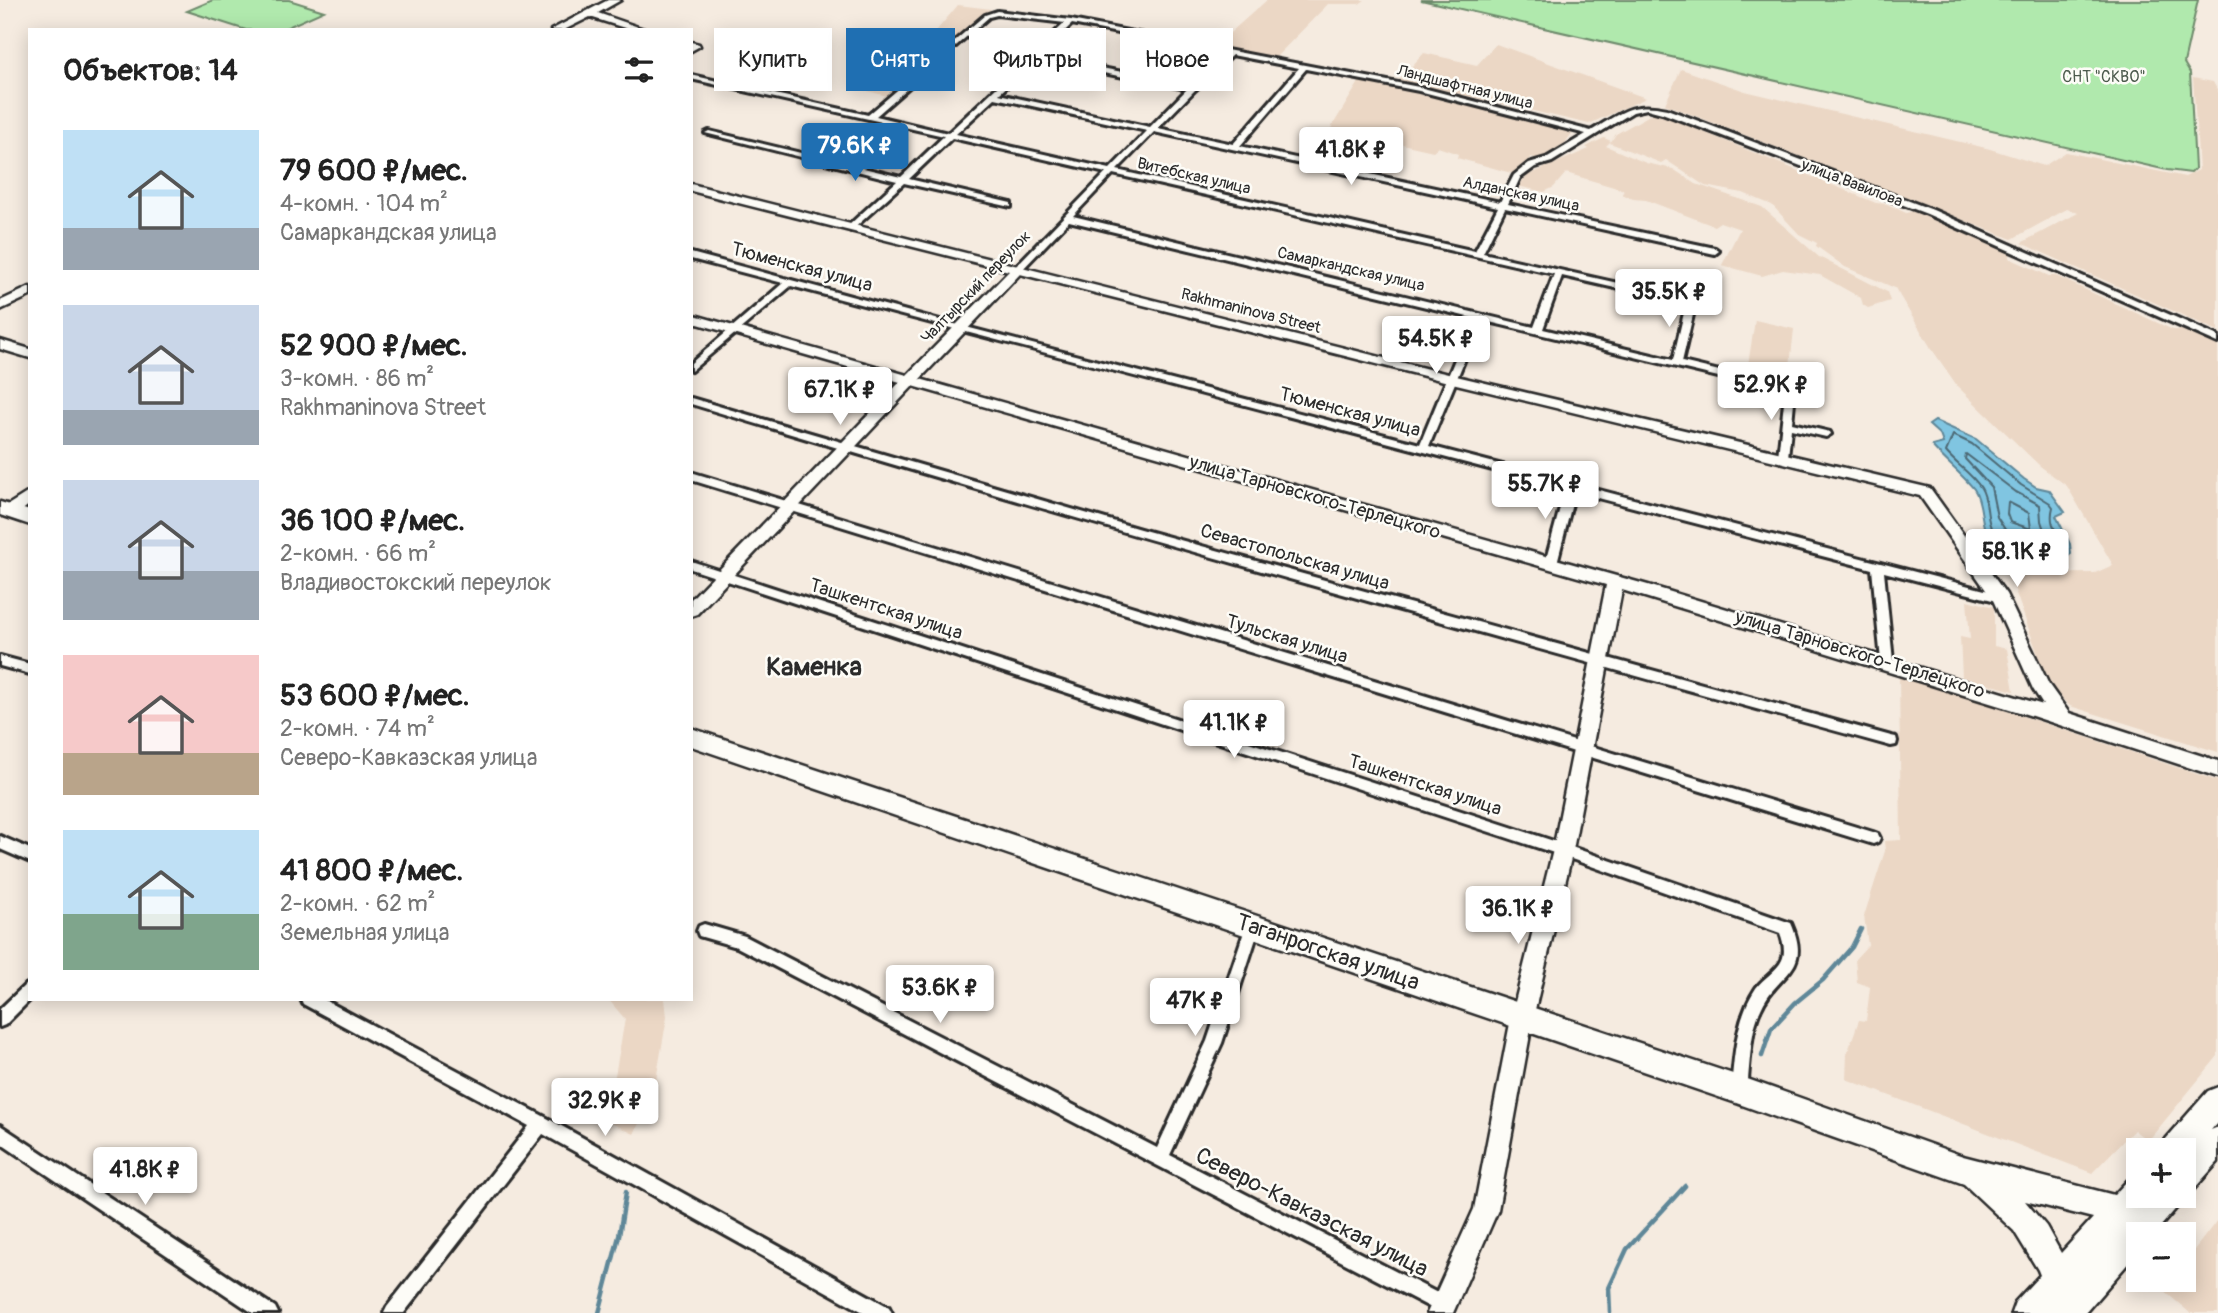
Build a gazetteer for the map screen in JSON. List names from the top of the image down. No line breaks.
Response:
{"streets":{"main road":["Таганрогская улица"],"street":["Ландшафтная улица","Витебская улица","улица Вавилова","Алданская улица","Тюменская улица","Самаркандская улица","Чалтырский переулок","Rakhmaninova Street","улица Тарновского-Терлецкого","Севастопольская улица","Ташкентская улица","Тульская улица","Северо-Кавказская улица"]},"crossings":[["Ландшафтная улица","Витебская улица"],["Ландшафтная улица","улица Вавилова"],["Витебская улица","Самаркандская улица"],["Витебская улица","Чалтырский переулок"],["улица Вавилова","Алданская улица"],["Алданская улица","Чалтырский переулок"],["Тюменская улица","Чалтырский переулок"],["Тюменская улица","Rakhmaninova Street"],["Самаркандская улица","Чалтырский переулок"],["Чалтырский переулок","Rakhmaninova Street"],["Чалтырский переулок","улица Тарновского-Терлецкого"],["Чалтырский переулок","Севастопольская улица"],["Чалтырский переулок","Ташкентская улица"],["Чалтырский переулок","Тульская улица"]],"districts":["Каменка"],"parks":["СНТ \"СКВО\""],"page":{"chip":["Купить","Снять","Фильтры","Новое"],"heading":"Объектов: 14","list":[{"name":"79 600 ₽/мес.","note":"4-комн. · 104 m² · Самаркандская улица"},{"name":"52 900 ₽/мес.","note":"3-комн. · 86 m² · Rakhmaninova Street"},{"name":"36 100 ₽/мес.","note":"2-комн. · 66 m² · Владивостокский переулок"},{"name":"53 600 ₽/мес.","note":"2-комн. · 74 m² · Северо-Кавказская улица"},{"name":"41 800 ₽/мес.","note":"2-комн. · 62 m² · Земельная улица"}],"price":["79.6K ₽","41.8K ₽","35.5K ₽","54.5K ₽","52.9K ₽","67.1K ₽","55.7K ₽","58.1K ₽","41.1K ₽","36.1K ₽","53.6K ₽","47K ₽","32.9K ₽","41.8K ₽"],"map_buttons":["+","−"]}}
